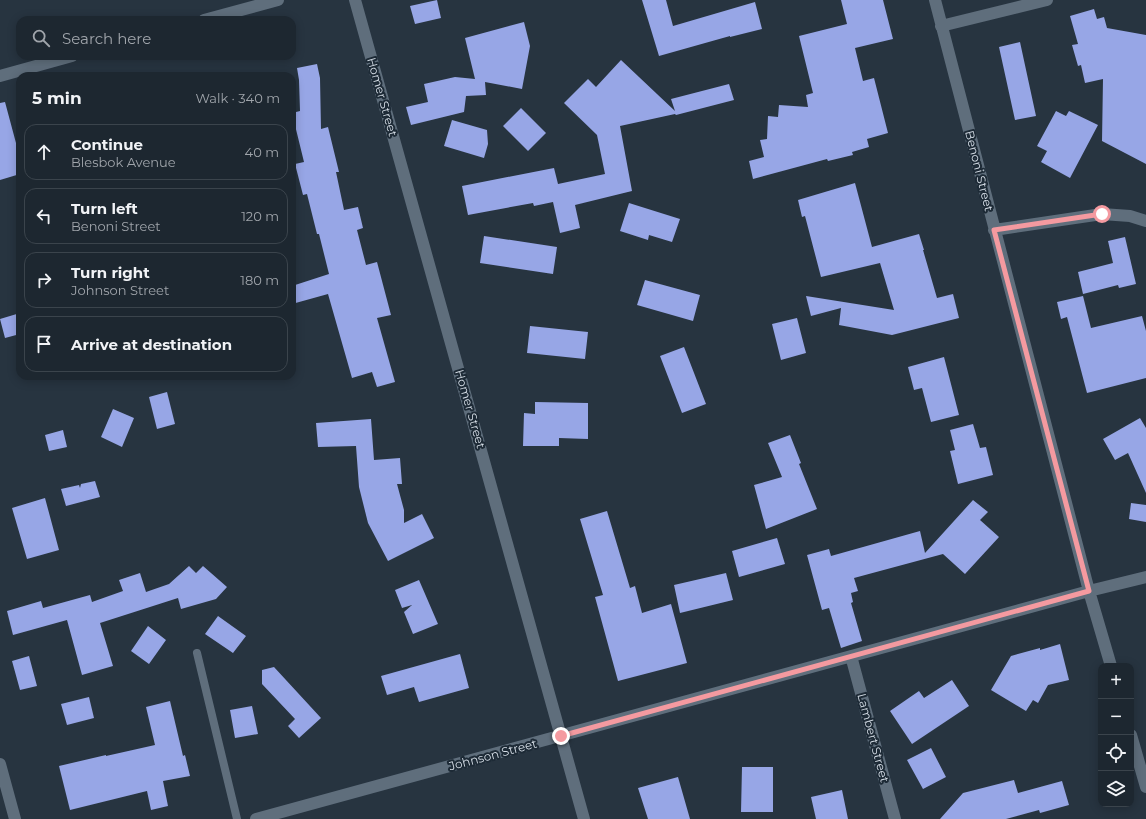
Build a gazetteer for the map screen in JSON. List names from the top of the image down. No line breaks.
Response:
{"streets":{"street":["Homer Street","Benoni Street","Lambert Street","Johnson Street"]},"crossings":[["Homer Street","Johnson Street"],["Benoni Street","Johnson Street"],["Lambert Street","Johnson Street"]],"page":{"search":"Search here","heading":["5 min","Walk · 340 m"],"list":[["Continue","Blesbok Avenue","40 m"],["Turn left","Benoni Street","120 m"],["Turn right","Johnson Street","180 m"],"Arrive at destination"],"map_buttons":["+","−"]}}
